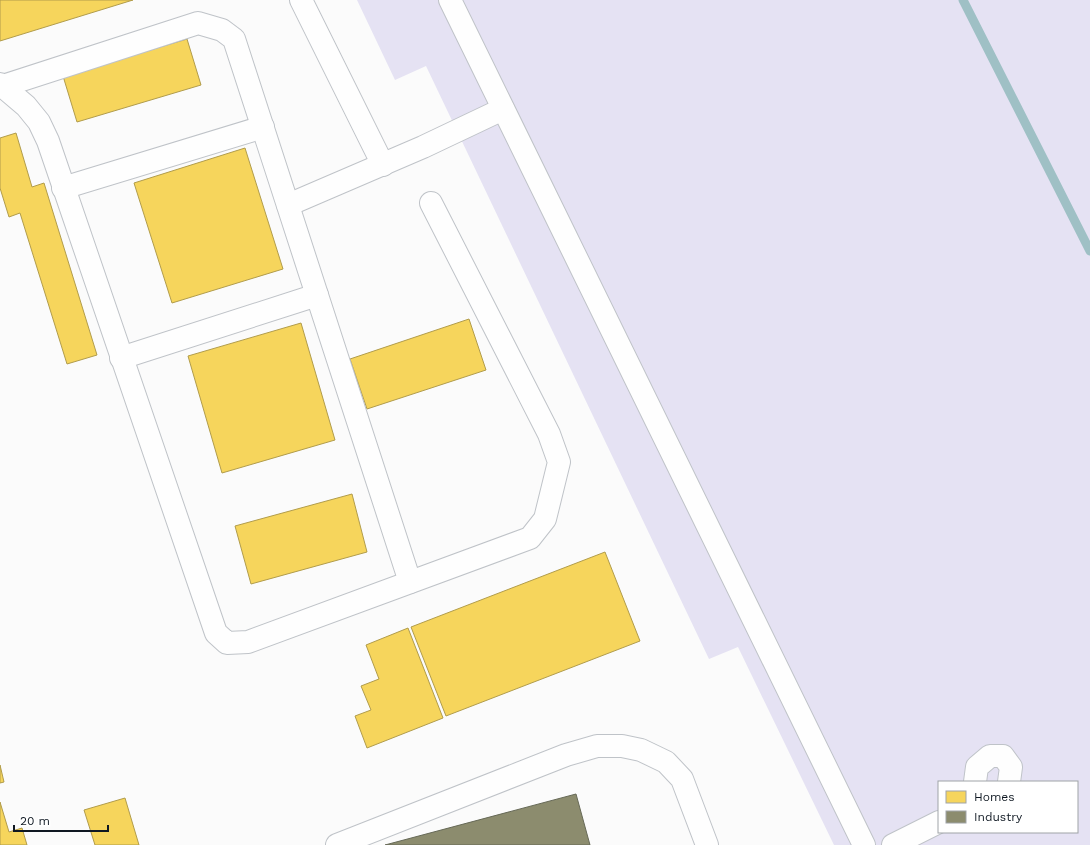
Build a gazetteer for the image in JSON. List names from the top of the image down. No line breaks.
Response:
{"legend":["Homes","Industry"],"scale_bar":"20 m"}
